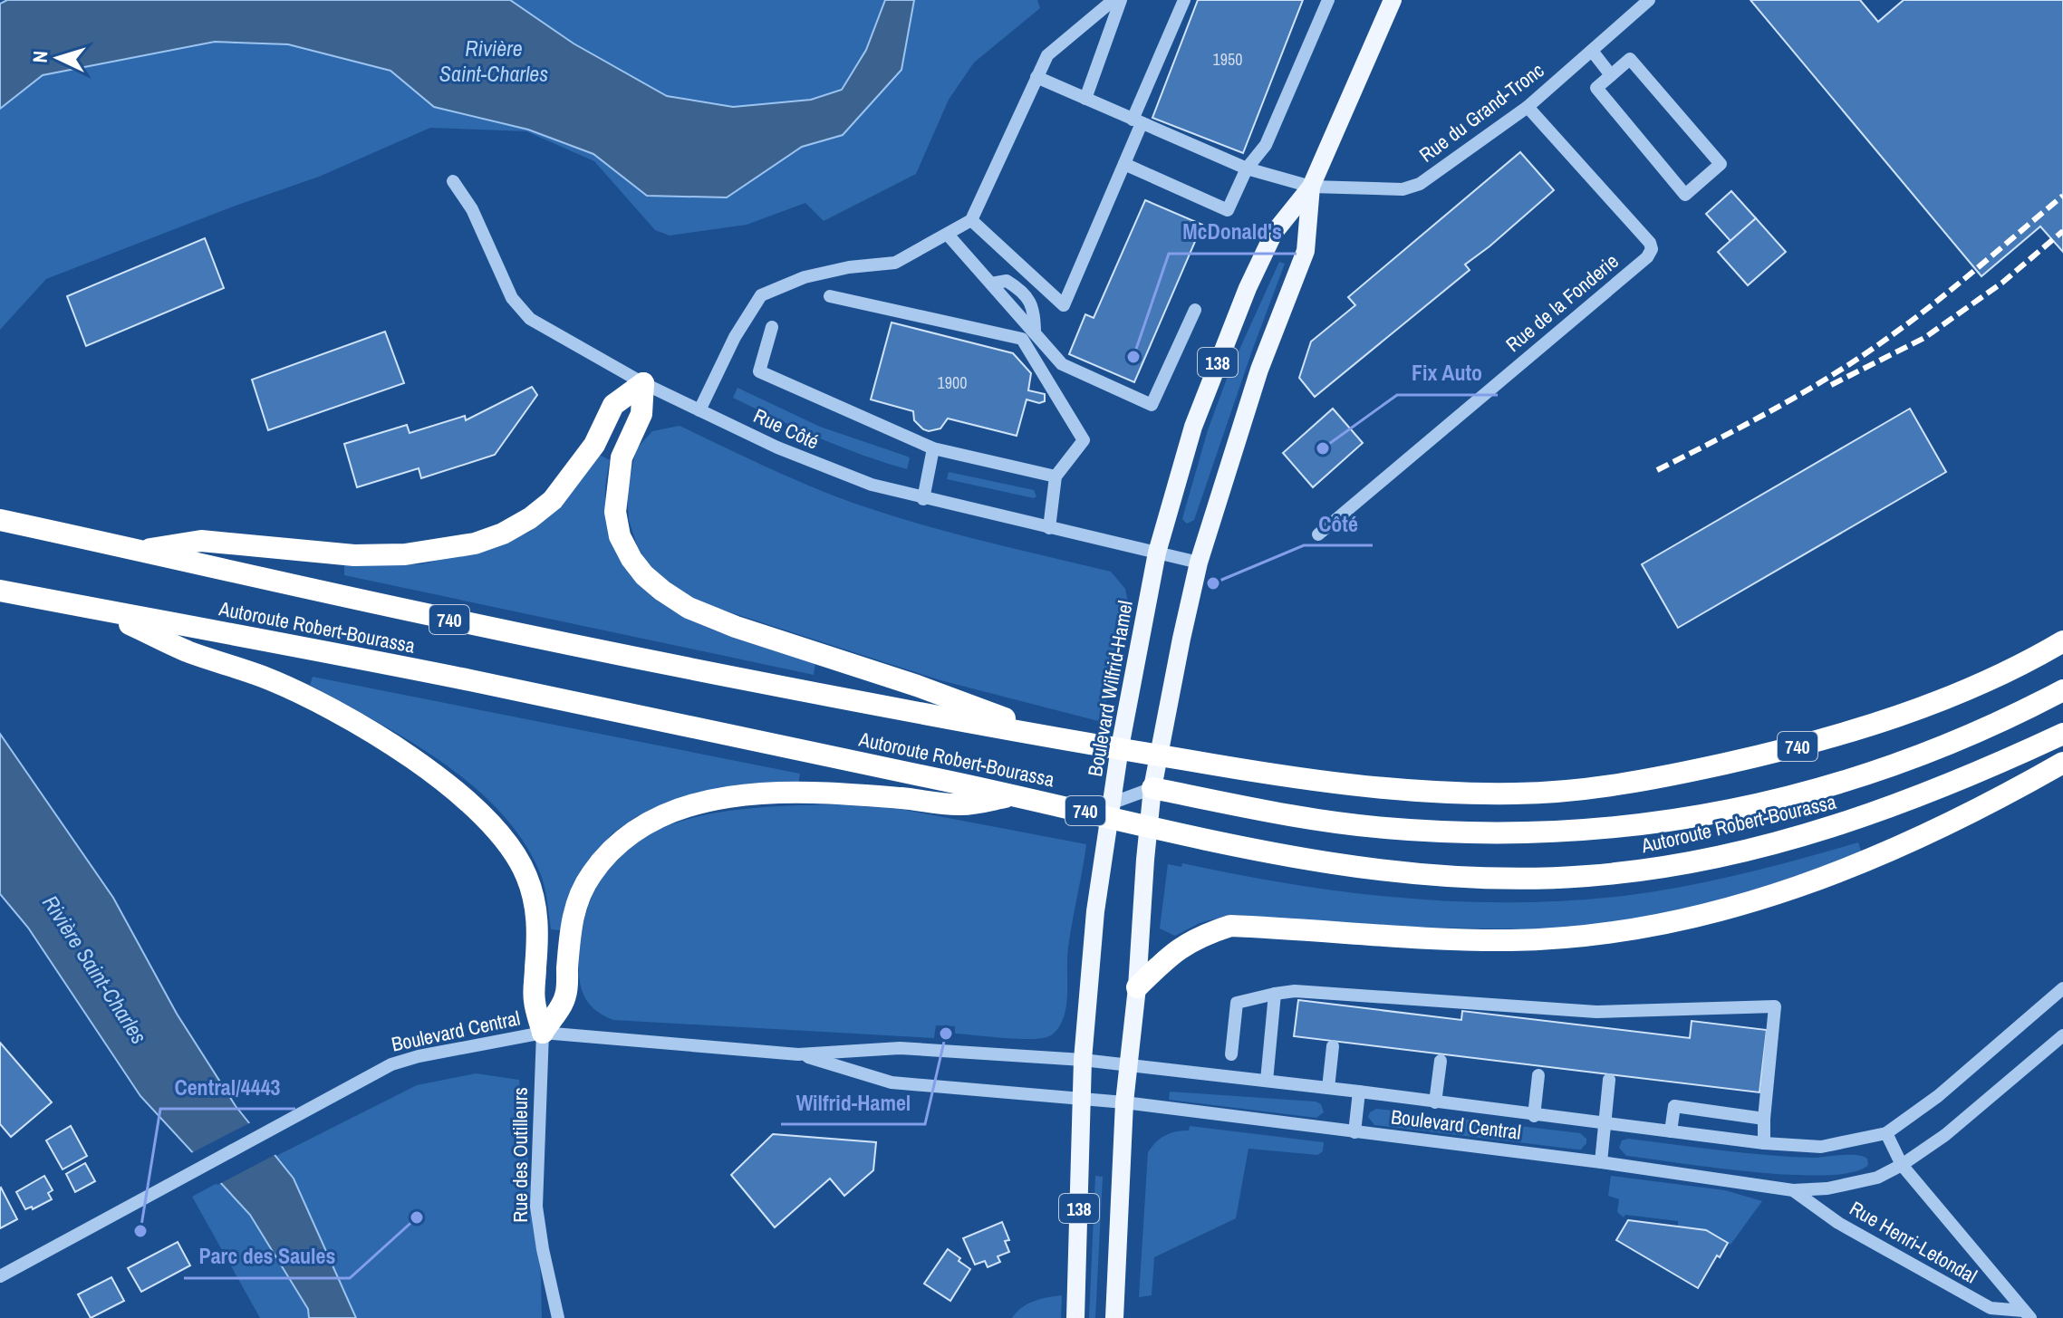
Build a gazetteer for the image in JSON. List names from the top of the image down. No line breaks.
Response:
{"streets":{"highway":["740","Autoroute Robert-Bourassa"],"main road":["138","Boulevard Wilfrid-Hamel"],"street":["Rue du Grand-Tronc","Rue de la Fonderie","Rue Côté","Boulevard Central","Rue des Outilleurs","Rue Henri-Letondal"]},"crossings":[["Rue du Grand-Tronc","Rue de la Fonderie"],["Rue du Grand-Tronc","Boulevard Wilfrid-Hamel"],["Rue Côté","Boulevard Wilfrid-Hamel"],["Boulevard Wilfrid-Hamel","Boulevard Central"],["Boulevard Central","Rue des Outilleurs"],["Boulevard Central","Rue Henri-Letondal"]],"water":["Rivière Saint-Charles"],"places":["McDonald's","Fix Auto","Côté","Wilfrid-Hamel","Parc des Saules","Central/4443"],"house_numbers":["1950","1900"],"north":"left"}
